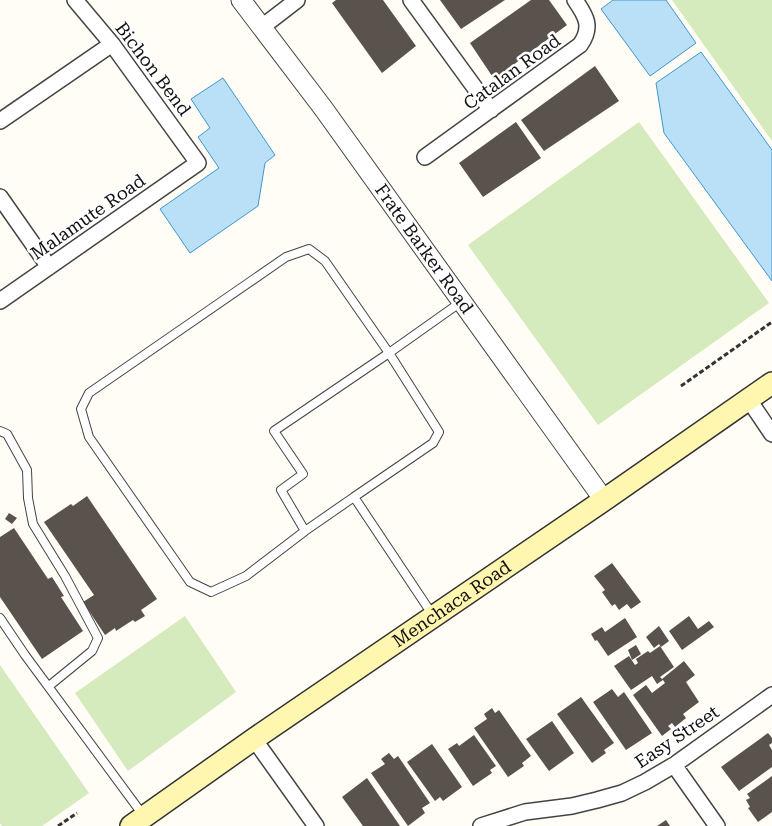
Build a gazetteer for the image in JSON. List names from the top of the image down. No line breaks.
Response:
{"streets":{"main road":["Menchaca Road"],"street":["Bichon Bend","Catalan Road","Malamute Road","Frate Barker Road","Easy Street"]},"crossings":[["Bichon Bend","Malamute Road"],["Frate Barker Road","Menchaca Road"]]}
